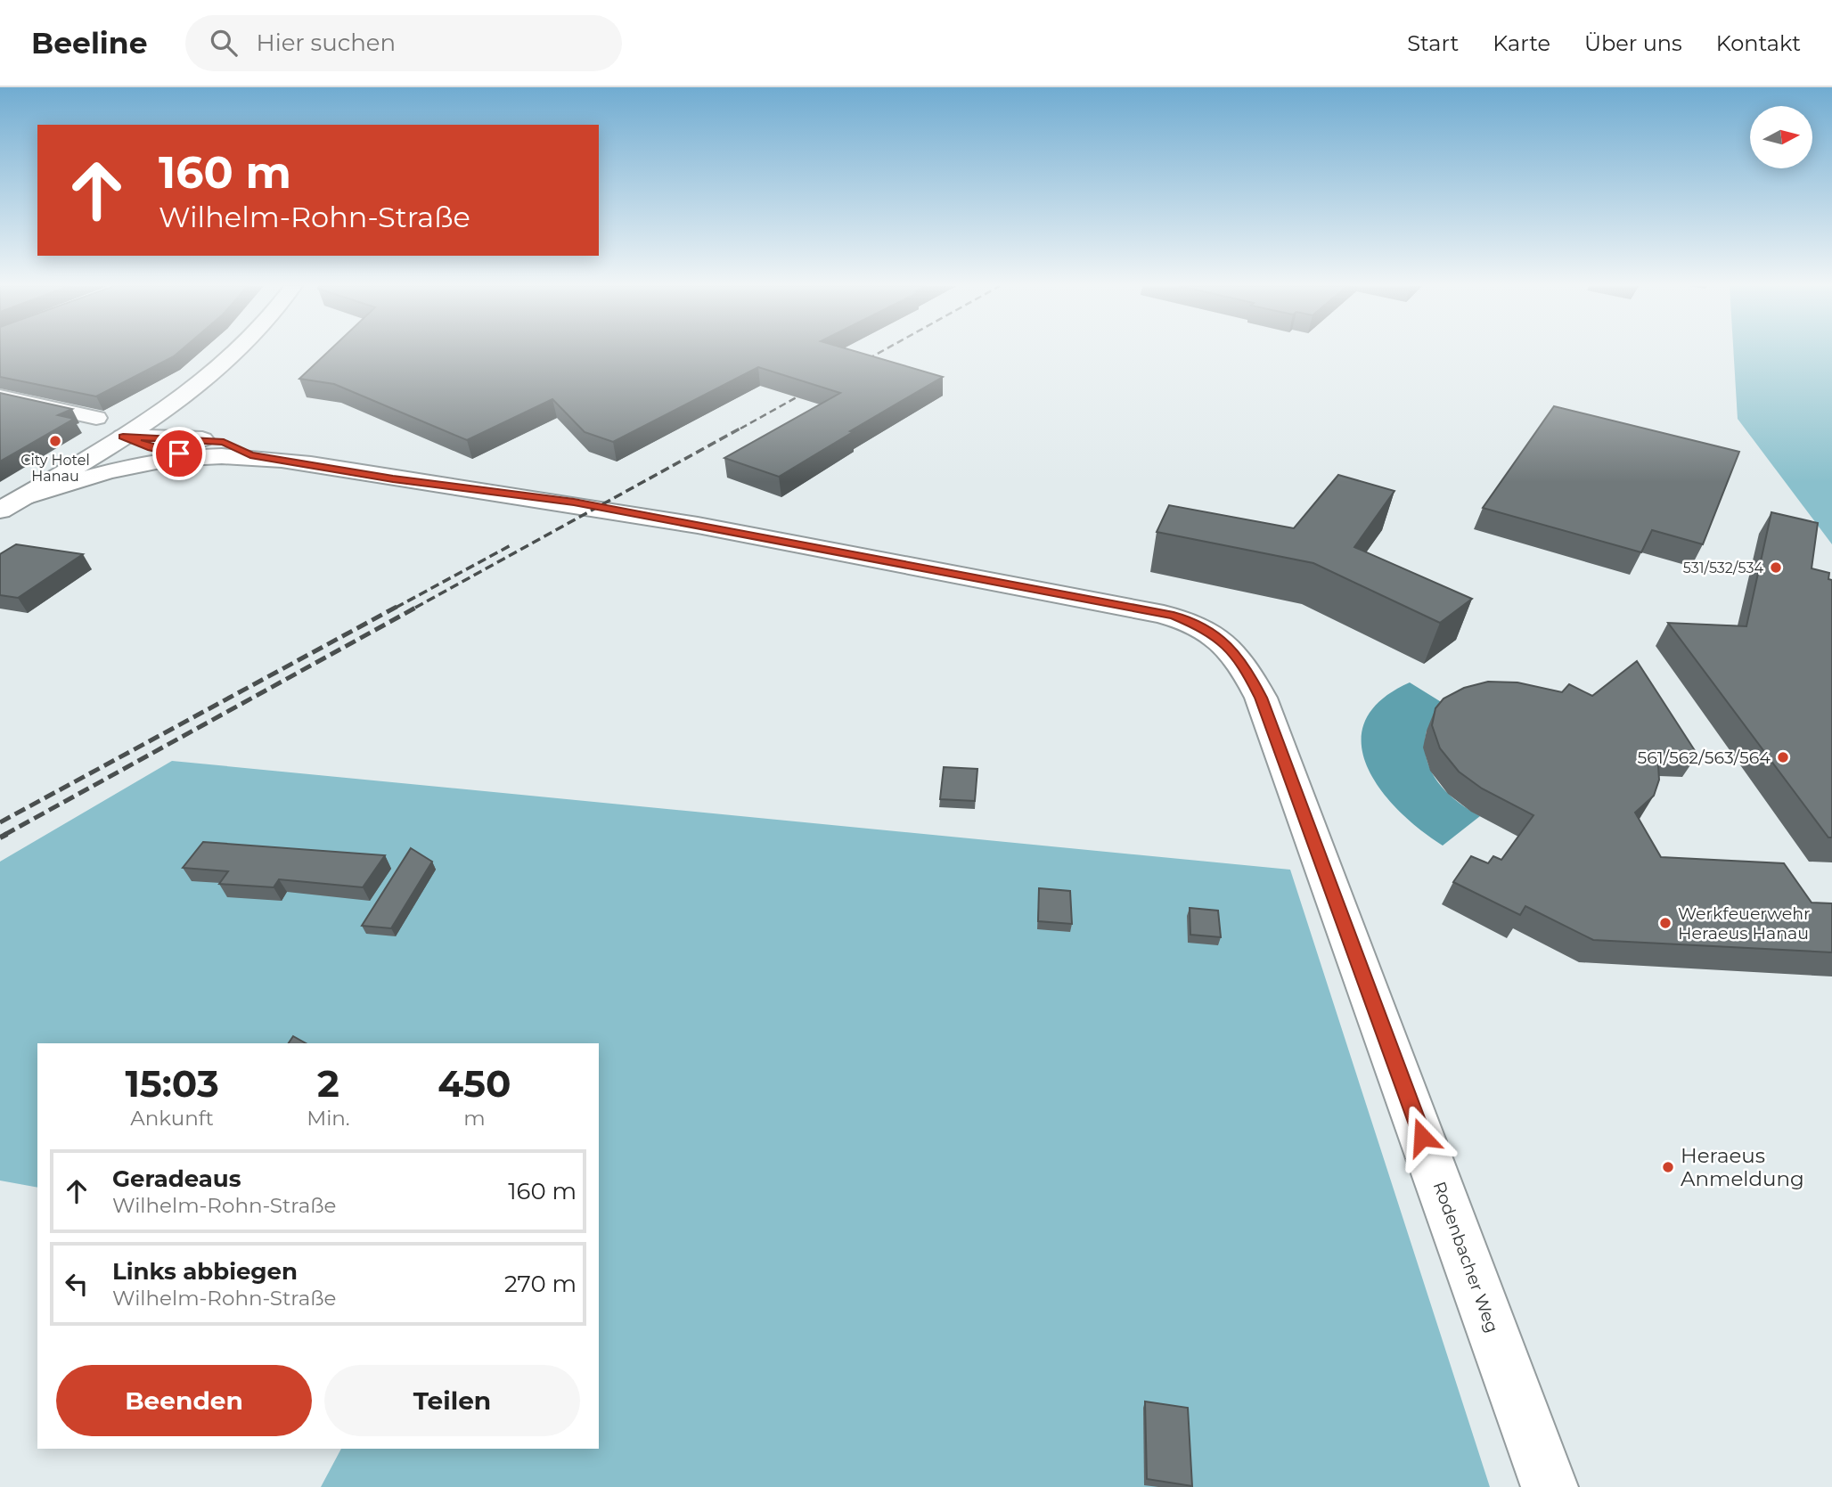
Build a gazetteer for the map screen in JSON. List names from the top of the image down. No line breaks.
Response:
{"streets":{"street":["Rodenbacher Weg"]},"places":["City Hotel Hanau","531/532/534","561/562/563/564","Werkfeuerwehr Heraeus Hanau","Heraeus Anmeldung"],"north":"right","page":{"header":"Beeline","search":"Hier suchen","nav":["Start","Karte","Über uns","Kontakt"],"turn":["160 m","Wilhelm-Rohn-Straße"],"eta":["15:03","Ankunft","2","Min.","450","m"],"list":[{"name":"Geradeaus","note":"Wilhelm-Rohn-Straße","value":"160 m"},{"name":"Links abbiegen","note":"Wilhelm-Rohn-Straße","value":"270 m"}],"buttons":["Beenden","Teilen"]}}
